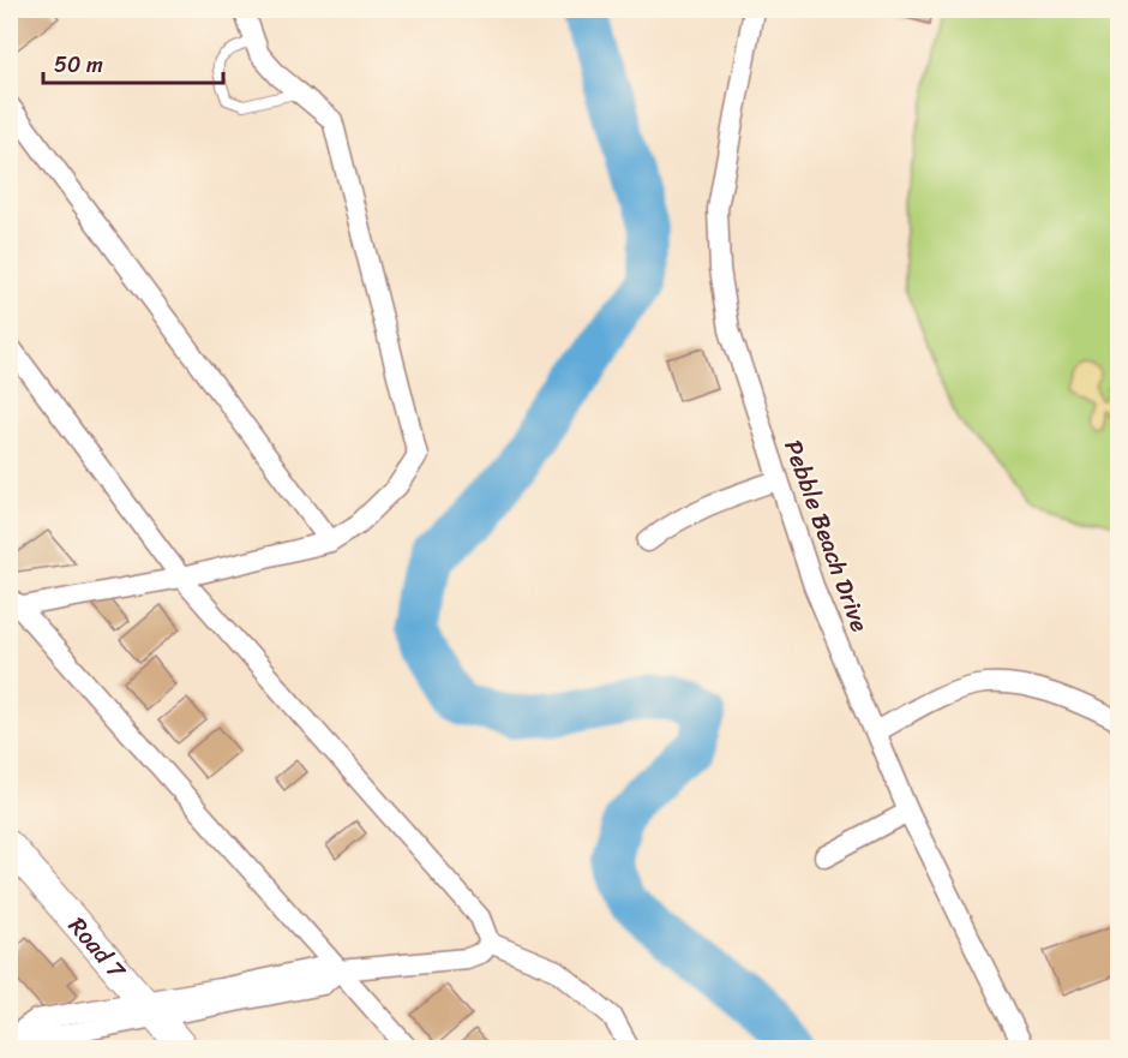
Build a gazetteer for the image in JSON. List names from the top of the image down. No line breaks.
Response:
{"streets":{"street":["Pebble Beach Drive","Road 7"]},"scale_bar":"50 m"}
